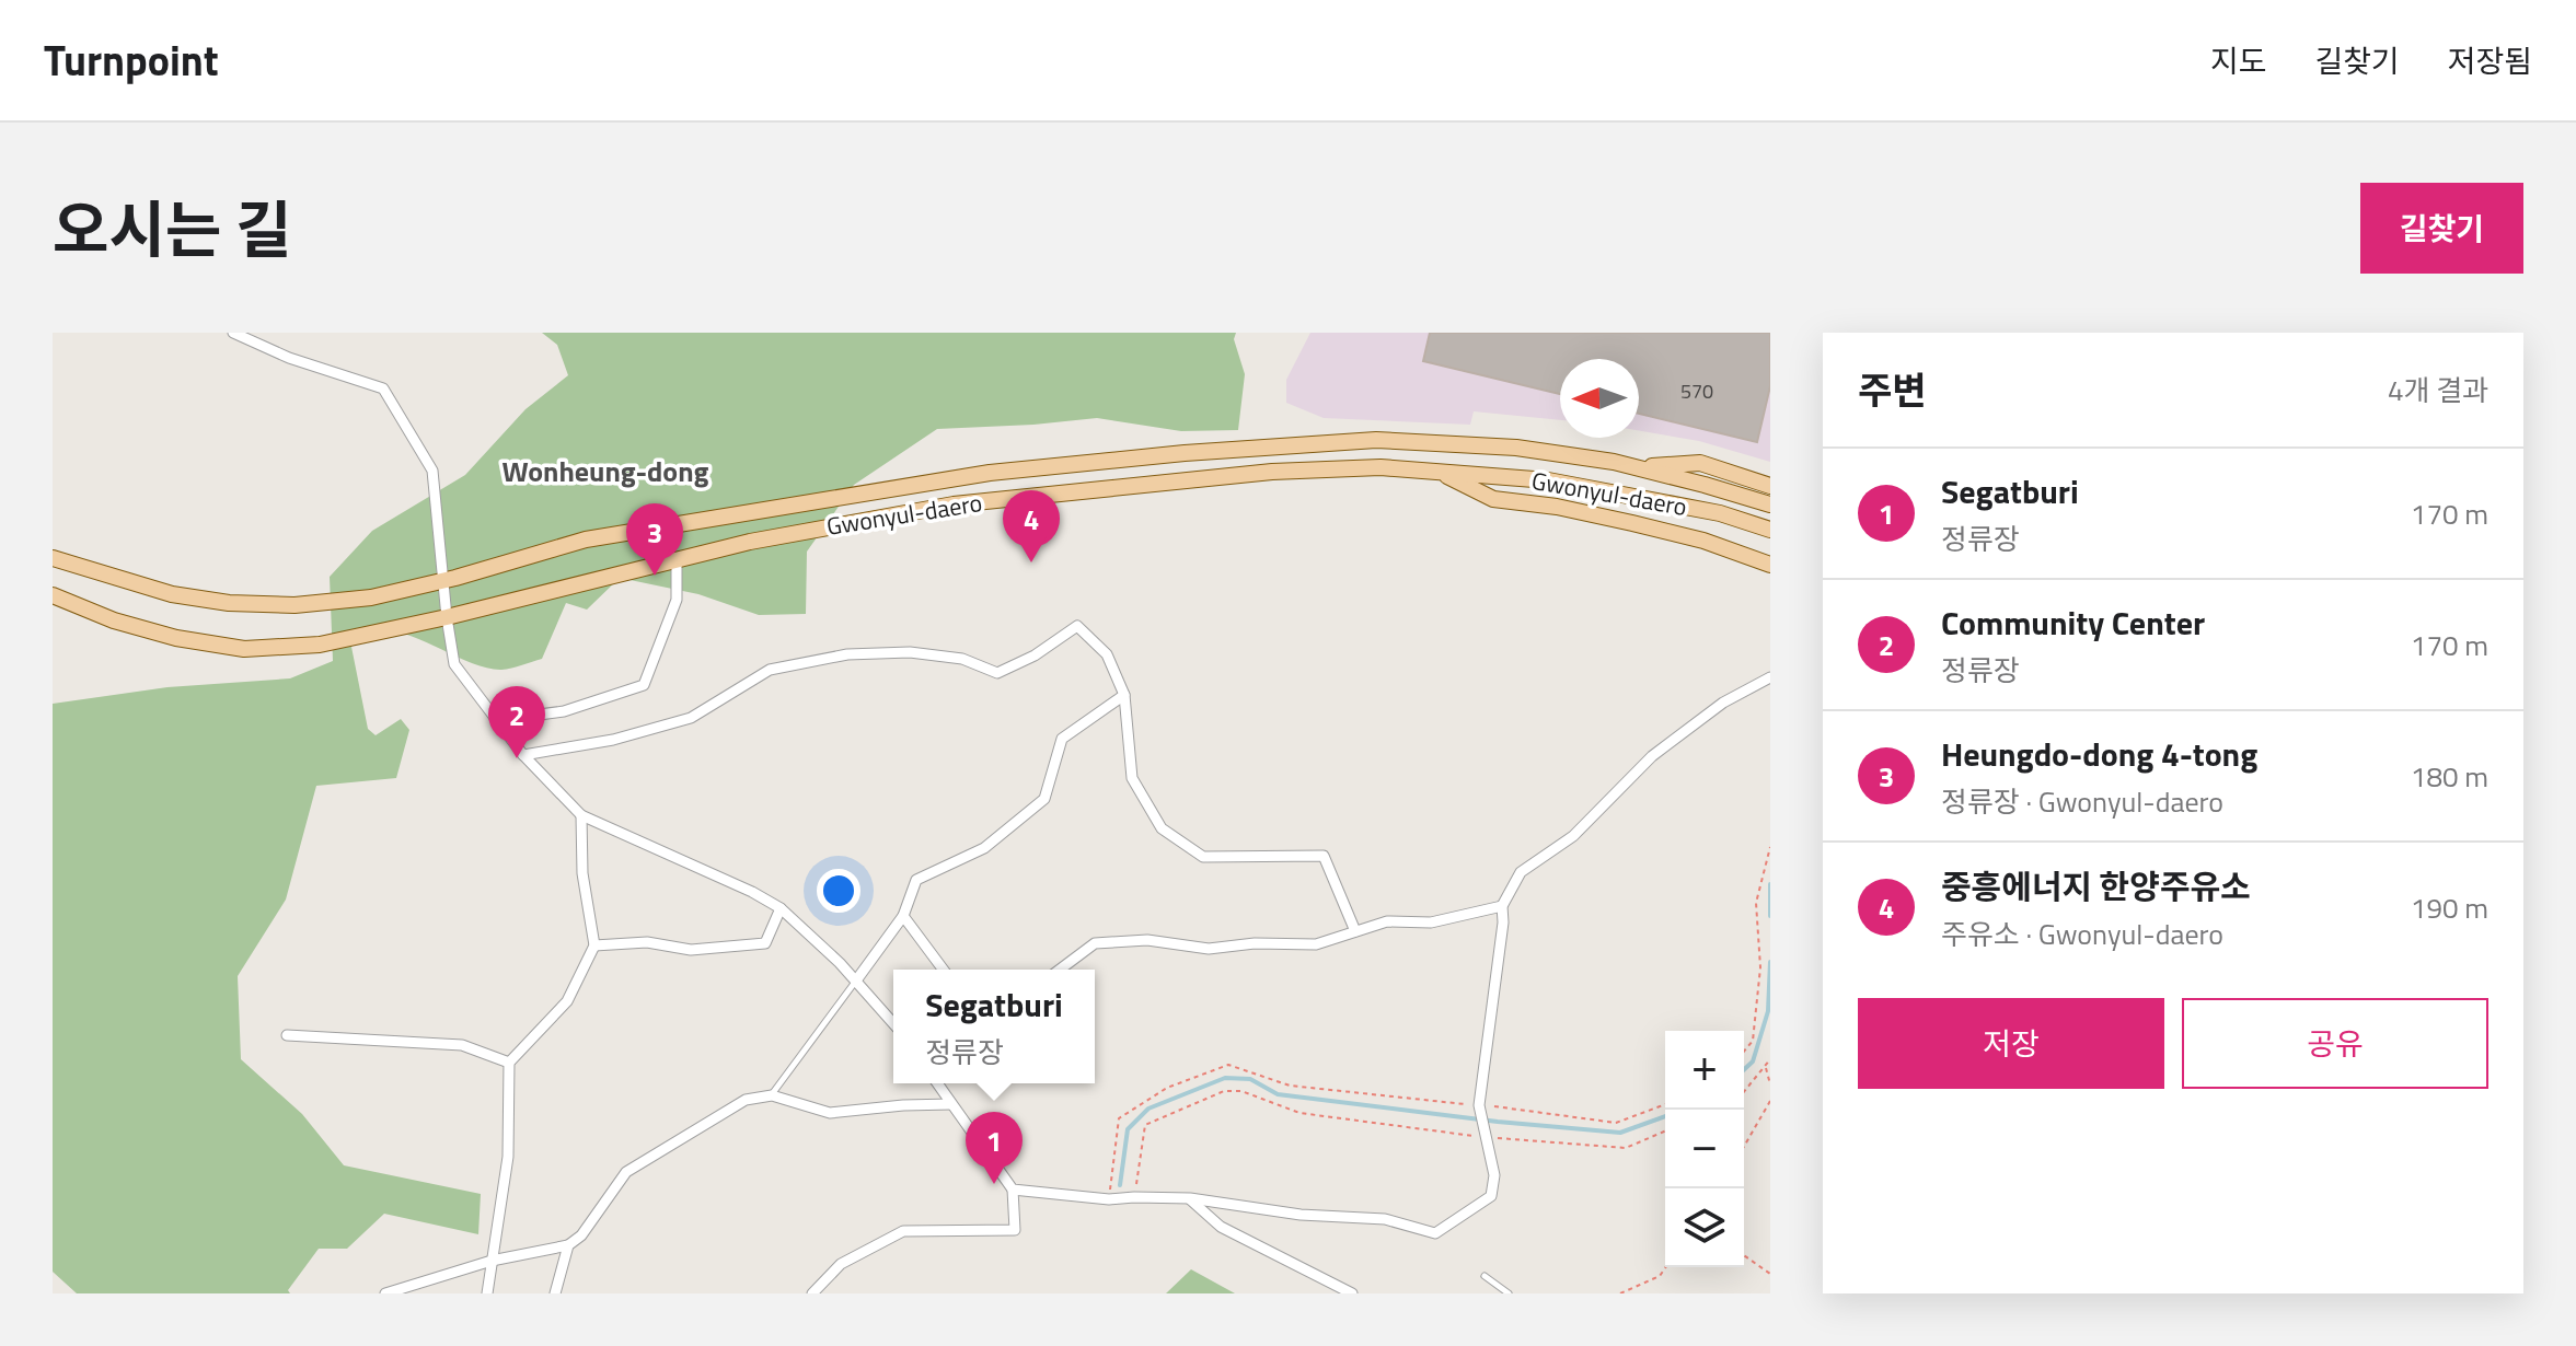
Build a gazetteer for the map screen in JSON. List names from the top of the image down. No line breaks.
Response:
{"streets":{"main road":["Gwonyul-daero"]},"districts":["Wonheung-dong"],"house_numbers":["570"],"north":"left","page":{"header":"Turnpoint","nav":["지도","길찾기","저장됨"],"title":"오시는 길","buttons":["길찾기",["저장","공유"]],"heading":["주변","4개 결과"],"list":[{"mark":"1","name":"Segatburi","note":"정류장","value":"170 m"},{"mark":"2","name":"Community Center","note":"정류장","value":"170 m"},{"mark":"3","name":"Heungdo-dong 4-tong","note":"정류장 · Gwonyul-daero","value":"180 m"},{"mark":"4","name":"중흥에너지 한양주유소","note":"주유소 · Gwonyul-daero","value":"190 m"}],"pins":["4","3","2","1"],"popup":["Segatburi","정류장"],"map_buttons":["+","−"]}}
